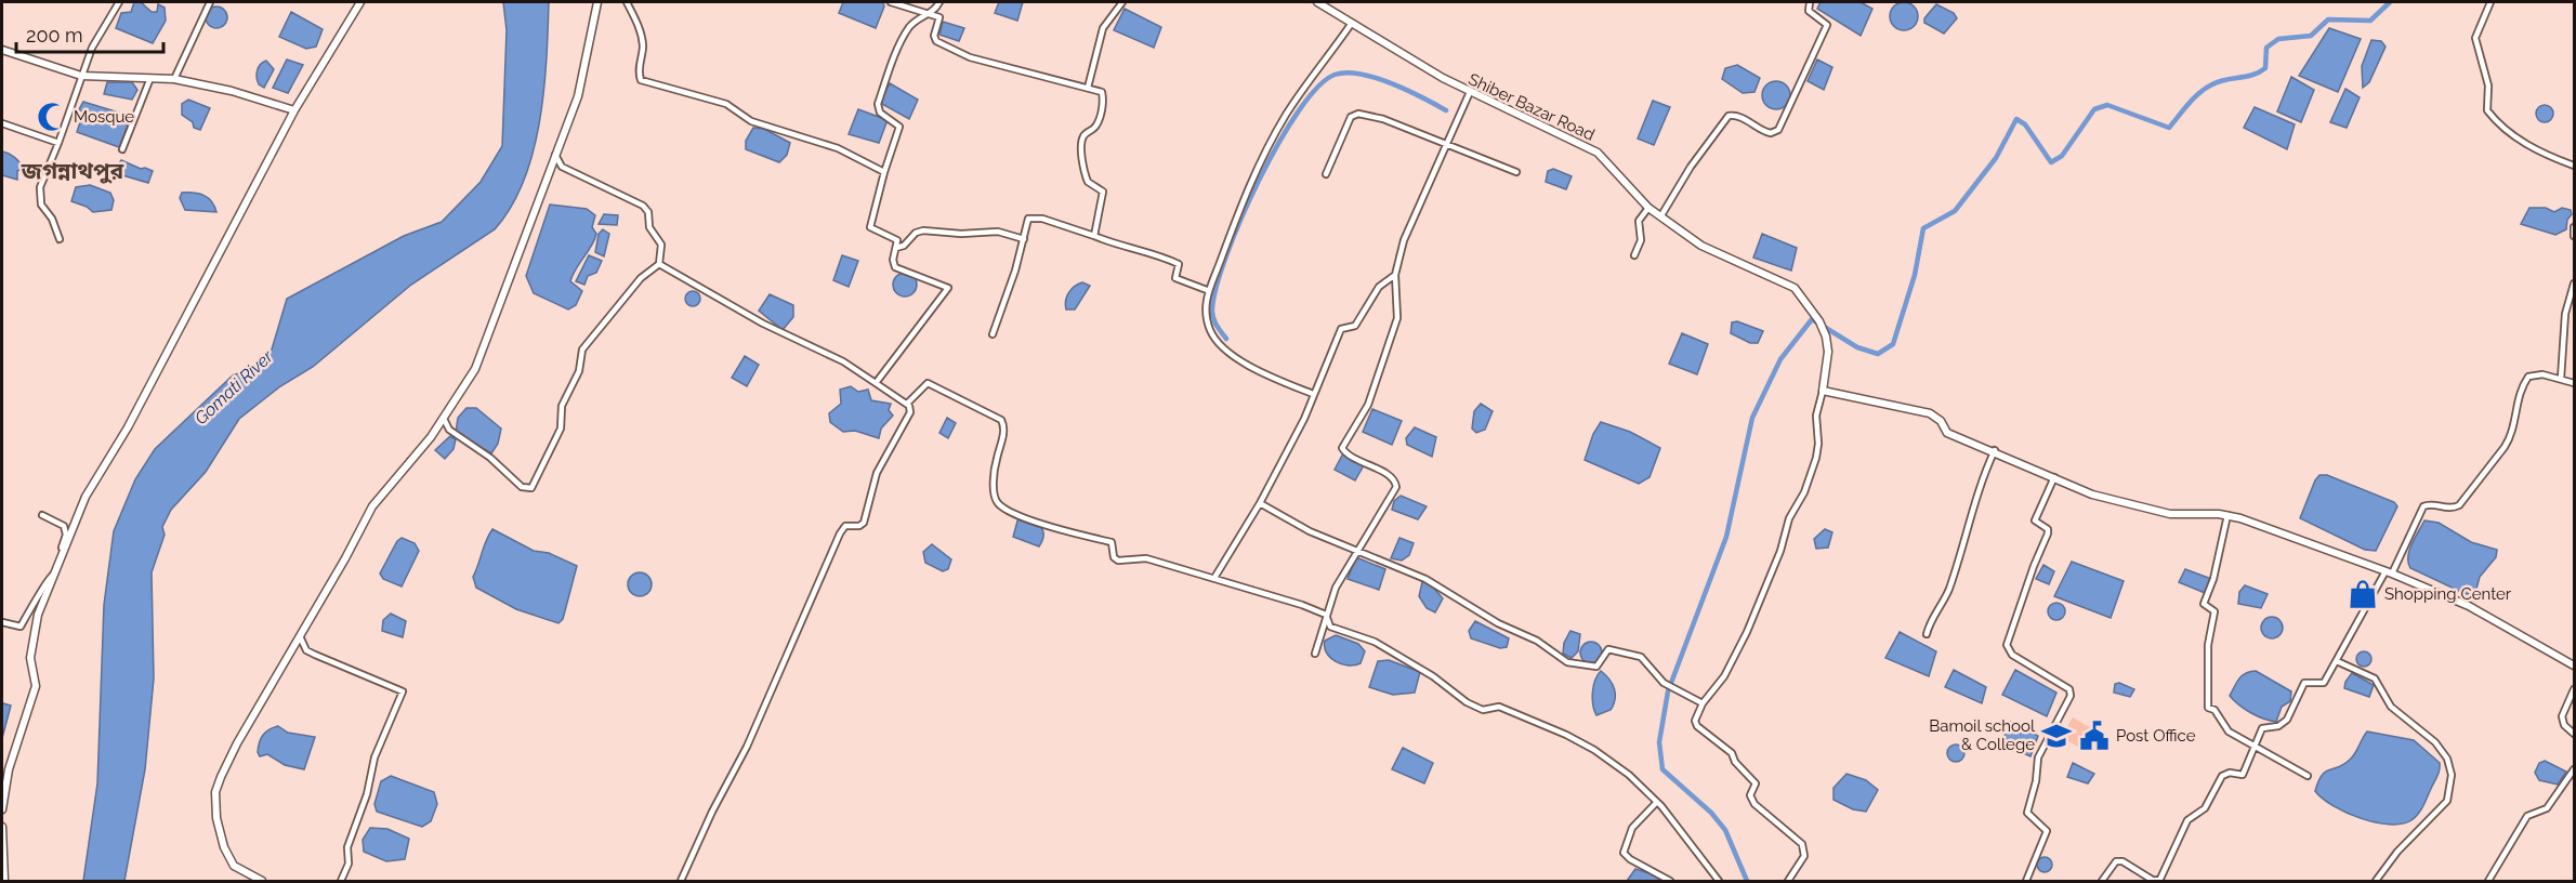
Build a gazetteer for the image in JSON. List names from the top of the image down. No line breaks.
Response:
{"streets":{"street":["Shiber Bazar Road"]},"districts":["জগন্নাথপুর"],"water":["Gomati River"],"places":{"mosque":["Mosque"],"shop":["Shopping Center"],"school or university":["Bamoil school & College"],"public building":["Post Office"]},"scale_bar":"200 m"}
